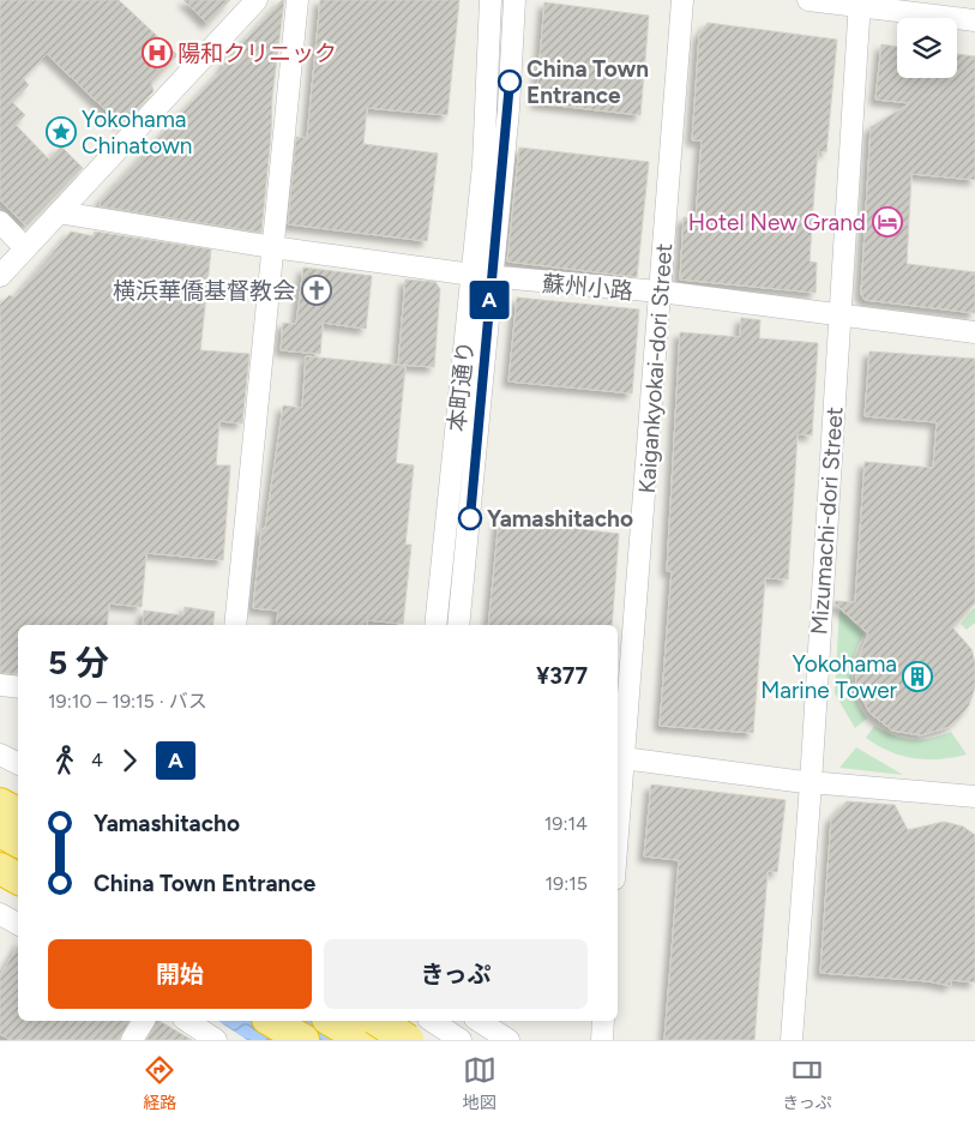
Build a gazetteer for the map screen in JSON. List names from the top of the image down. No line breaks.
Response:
{"streets":{"street":["蘇州小路","Kaigankyokai-dori Street","本町通り","Mizumachi-dori Street"]},"crossings":[["蘇州小路","Kaigankyokai-dori Street"],["蘇州小路","本町通り"],["蘇州小路","Mizumachi-dori Street"]],"places":{"hospital":["陽和クリニック"],"other":["China Town Entrance","Yamashitacho"],"place":["Yokohama Chinatown"],"hotel":["Hotel New Grand"],"church":["横浜華僑基督教会"],"building":["Yokohama Marine Tower"]},"lines":["bus line A"],"page":{"on_map":"A","heading":["5 分","19:10 – 19:15 · バス","¥377"],"legs":["4","A"],"list":[{"name":"Yamashitacho","value":"19:14"},{"name":"China Town Entrance","value":"19:15"}],"buttons":["開始","きっぷ"],"tabs":["経路","地図","きっぷ"]}}
